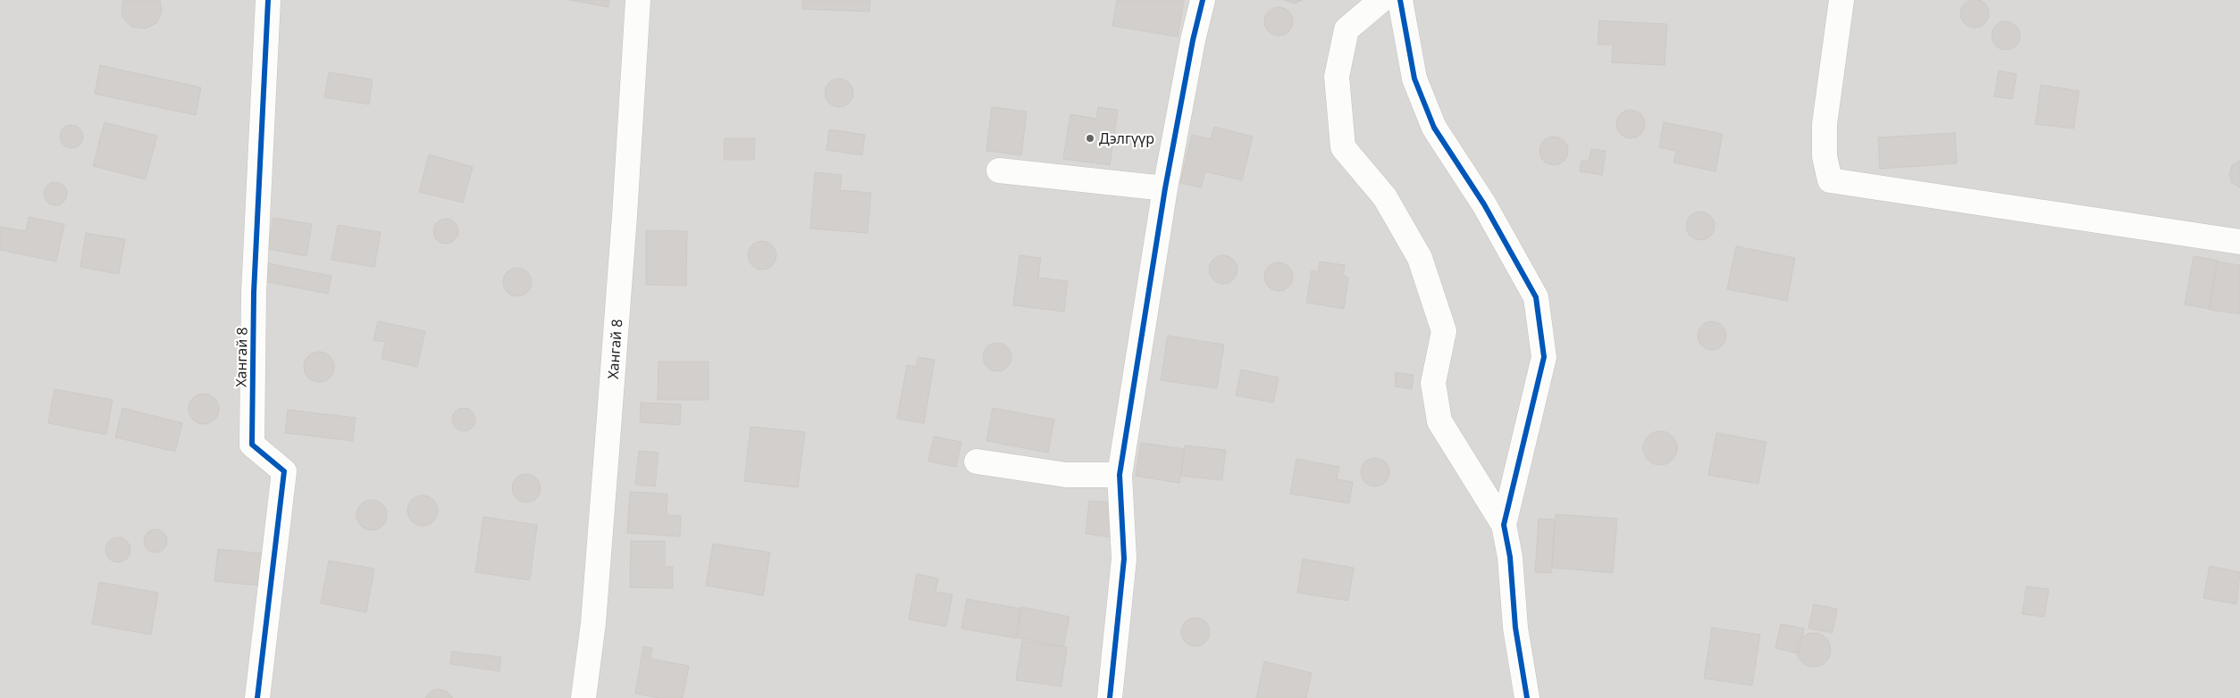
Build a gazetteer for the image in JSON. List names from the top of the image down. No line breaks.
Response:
{"streets":{"street":["Хангай 8"]},"places":["Дэлгүүр"]}
